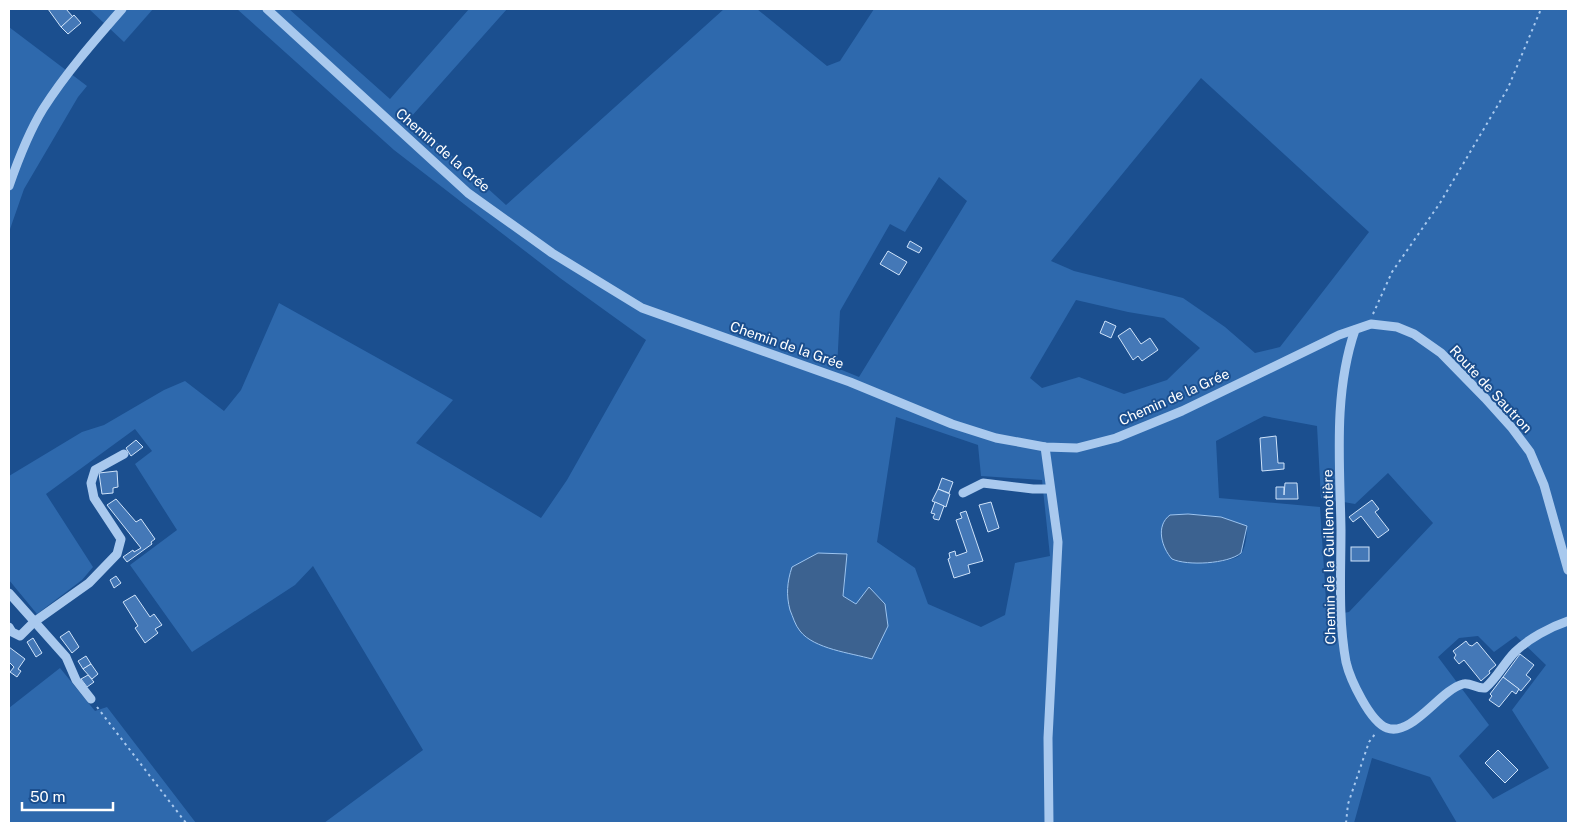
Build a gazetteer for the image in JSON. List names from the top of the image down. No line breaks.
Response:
{"streets":{"street":["Chemin de la Grée","Route de Sautron","Chemin de la Guillemotière"]},"crossings":[["Chemin de la Grée","Route de Sautron"],["Chemin de la Grée","Chemin de la Guillemotière"]],"scale_bar":"50 m"}
